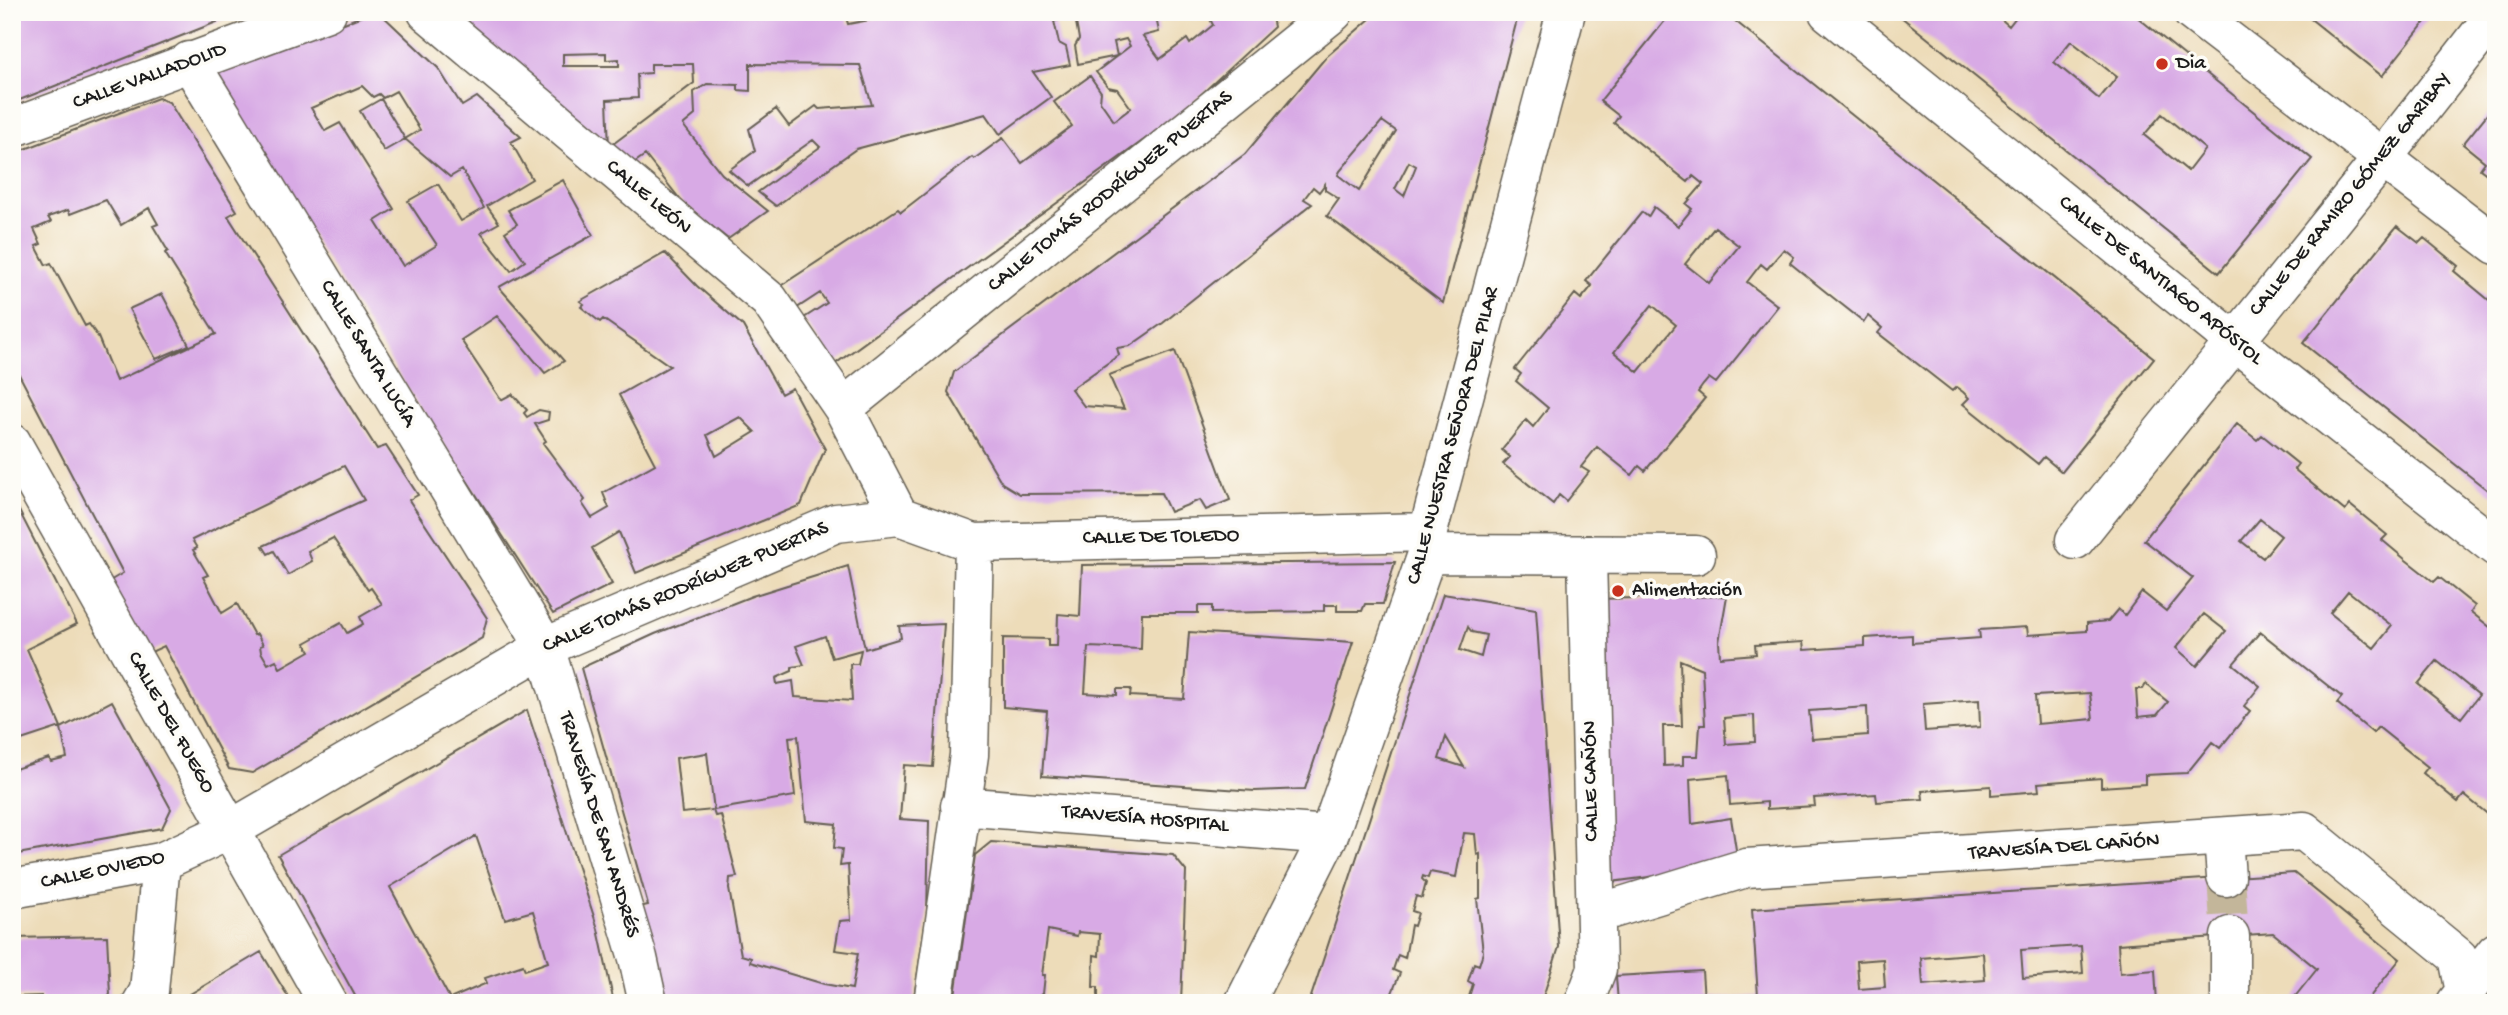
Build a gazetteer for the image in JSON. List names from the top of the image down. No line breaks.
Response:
{"streets":{"street":["CALLE VALLADOLID","CALLE TOMÁS RODRÍGUEZ PUERTAS","CALLE DE RAMIRO GÓMEZ GARIBAY","CALLE LEÓN","CALLE DE SANTIAGO APÓSTOL","CALLE SANTA LUCÍA","CALLE NUESTRA SEÑORA DEL PILAR","CALLE DE TOLEDO","CALLE DEL FUEGO","CALLE CAÑÓN","TRAVESÍA HOSPITAL","TRAVESÍA DE SAN ANDRÉS","TRAVESÍA DEL CAÑÓN","CALLE OVIEDO"]},"crossings":[["CALLE VALLADOLID","CALLE SANTA LUCÍA"],["CALLE TOMÁS RODRÍGUEZ PUERTAS","CALLE LEÓN"],["CALLE TOMÁS RODRÍGUEZ PUERTAS","CALLE SANTA LUCÍA"],["CALLE TOMÁS RODRÍGUEZ PUERTAS","CALLE DE TOLEDO"],["CALLE TOMÁS RODRÍGUEZ PUERTAS","CALLE DEL FUEGO"],["CALLE TOMÁS RODRÍGUEZ PUERTAS","TRAVESÍA DE SAN ANDRÉS"],["CALLE TOMÁS RODRÍGUEZ PUERTAS","CALLE OVIEDO"],["CALLE DE RAMIRO GÓMEZ GARIBAY","CALLE DE SANTIAGO APÓSTOL"],["CALLE SANTA LUCÍA","TRAVESÍA DE SAN ANDRÉS"],["CALLE NUESTRA SEÑORA DEL PILAR","CALLE DE TOLEDO"],["CALLE NUESTRA SEÑORA DEL PILAR","TRAVESÍA HOSPITAL"],["CALLE DE TOLEDO","CALLE CAÑÓN"],["CALLE DEL FUEGO","CALLE OVIEDO"],["CALLE CAÑÓN","TRAVESÍA DEL CAÑÓN"]],"places":["Dia","Alimentación"]}
